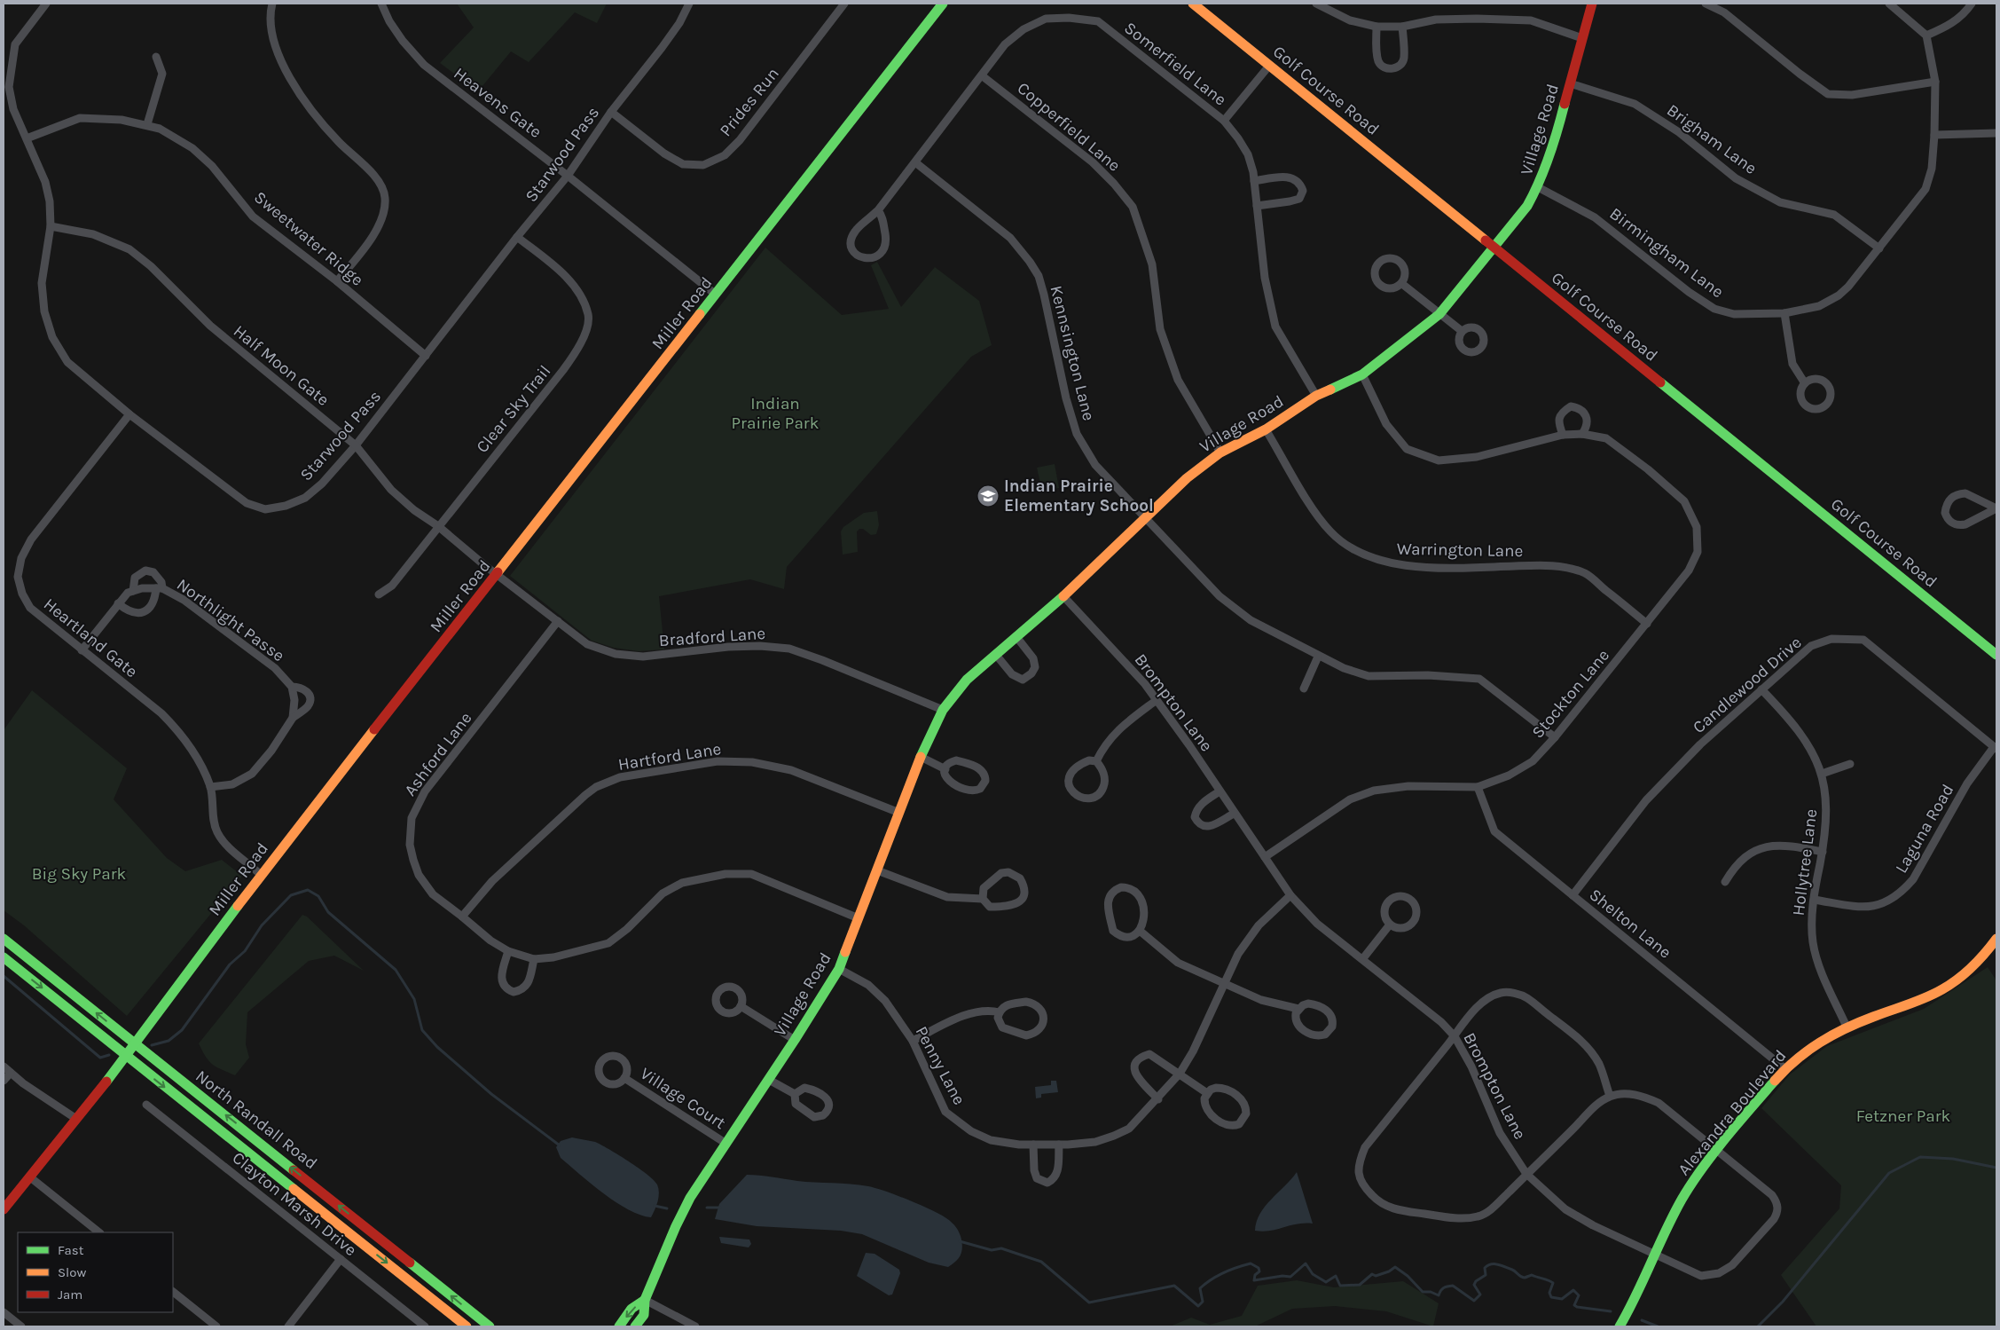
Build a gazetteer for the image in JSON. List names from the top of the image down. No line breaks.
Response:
{"streets":{"street":["Somerfield Lane","Golf Course Road","Prides Run","Heavens Gate","Copperfield Lane","Village Road","Brigham Lane","Starwood Pass","Sweetwater Ridge","Birmingham Lane","Miller Road","Kennsington Lane","Half Moon Gate","Clear Sky Trail","Warrington Lane","Northlight Passe","Bradford Lane","Heartland Gate","Candlewood Drive","Stockton Lane","Brompton Lane","Ashford Lane","Hartford Lane","Laguna Road","Hollytree Lane","Shelton Lane","Penny Lane","Village Court","Alexandra Boulevard","North Randall Road","Clayton Marsh Drive"]},"crossings":[["Somerfield Lane","Copperfield Lane"],["Somerfield Lane","Village Road"],["Somerfield Lane","Kennsington Lane"],["Golf Course Road","Village Road"],["Prides Run","Starwood Pass"],["Heavens Gate","Starwood Pass"],["Heavens Gate","Miller Road"],["Copperfield Lane","Village Road"],["Village Road","Brigham Lane"],["Village Road","Birmingham Lane"],["Village Road","Kennsington Lane"],["Village Road","Warrington Lane"],["Village Road","Bradford Lane"],["Village Road","Stockton Lane"],["Village Road","Brompton Lane"],["Village Road","Ashford Lane"],["Village Road","Hartford Lane"],["Village Road","Penny Lane"],["Village Road","Village Court"],["Brigham Lane","Birmingham Lane"],["Starwood Pass","Sweetwater Ridge"],["Starwood Pass","Half Moon Gate"],["Starwood Pass","Clear Sky Trail"],["Starwood Pass","Heartland Gate"],["Miller Road","Half Moon Gate"],["Miller Road","Bradford Lane"],["Miller Road","Heartland Gate"],["Miller Road","North Randall Road"],["Kennsington Lane","Stockton Lane"],["Half Moon Gate","Clear Sky Trail"],["Half Moon Gate","Bradford Lane"],["Warrington Lane","Stockton Lane"],["Northlight Passe","Heartland Gate"],["Bradford Lane","Ashford Lane"],["Candlewood Drive","Laguna Road"],["Candlewood Drive","Hollytree Lane"],["Candlewood Drive","Shelton Lane"],["Stockton Lane","Brompton Lane"],["Stockton Lane","Shelton Lane"],["Brompton Lane","Penny Lane"],["Brompton Lane","Alexandra Boulevard"],["Ashford Lane","Hartford Lane"],["Laguna Road","Hollytree Lane"],["Hollytree Lane","Alexandra Boulevard"],["Shelton Lane","Alexandra Boulevard"]],"parks":["Indian Prairie Park","Big Sky Park","Fetzner Park"],"places":{"school or university":["Indian Prairie Elementary School"]},"legend":["Fast","Slow","Jam"]}
